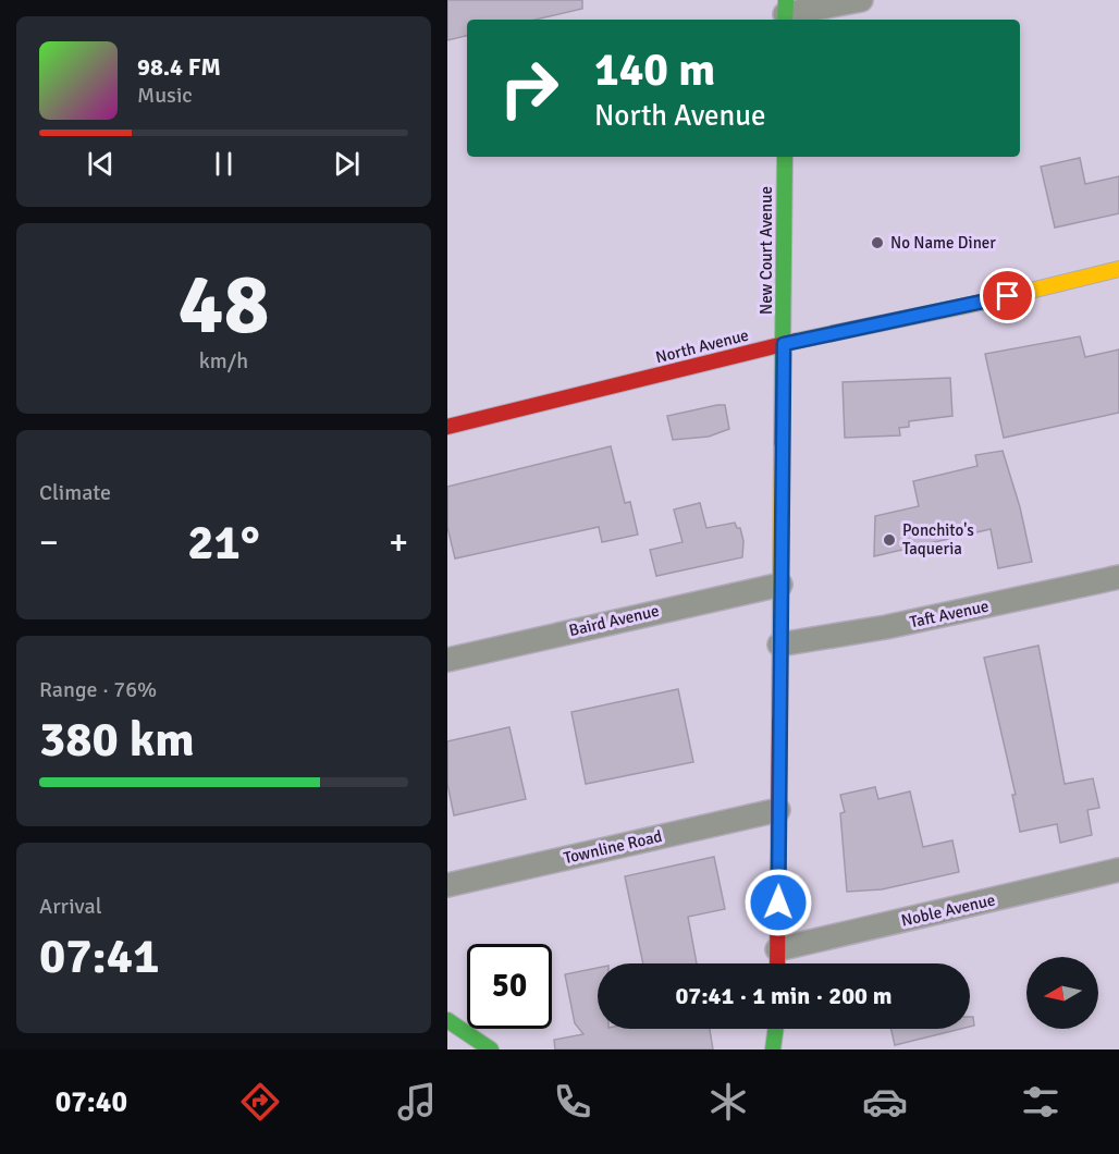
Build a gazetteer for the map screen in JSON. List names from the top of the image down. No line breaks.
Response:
{"streets":{"main road":["New Court Avenue","North Avenue"],"street":["Taft Avenue","Baird Avenue","Townline Road","Noble Avenue"]},"crossings":[["New Court Avenue","North Avenue"],["New Court Avenue","Taft Avenue"],["New Court Avenue","Baird Avenue"],["New Court Avenue","Townline Road"],["New Court Avenue","Noble Avenue"]],"places":["No Name Diner","Ponchito's Taqueria"],"north":"left","page":{"turn":["140 m","North Avenue"],"song":["98.4 FM","Music"],"tile":[["48","km/h"],"Climate",["Range · 76%","380 km"],["Arrival","07:41"]],"heat":["−","21°","+"],"limit":"50","trip":"07:41 · 1 min · 200 m","tabs":"07:40"}}
